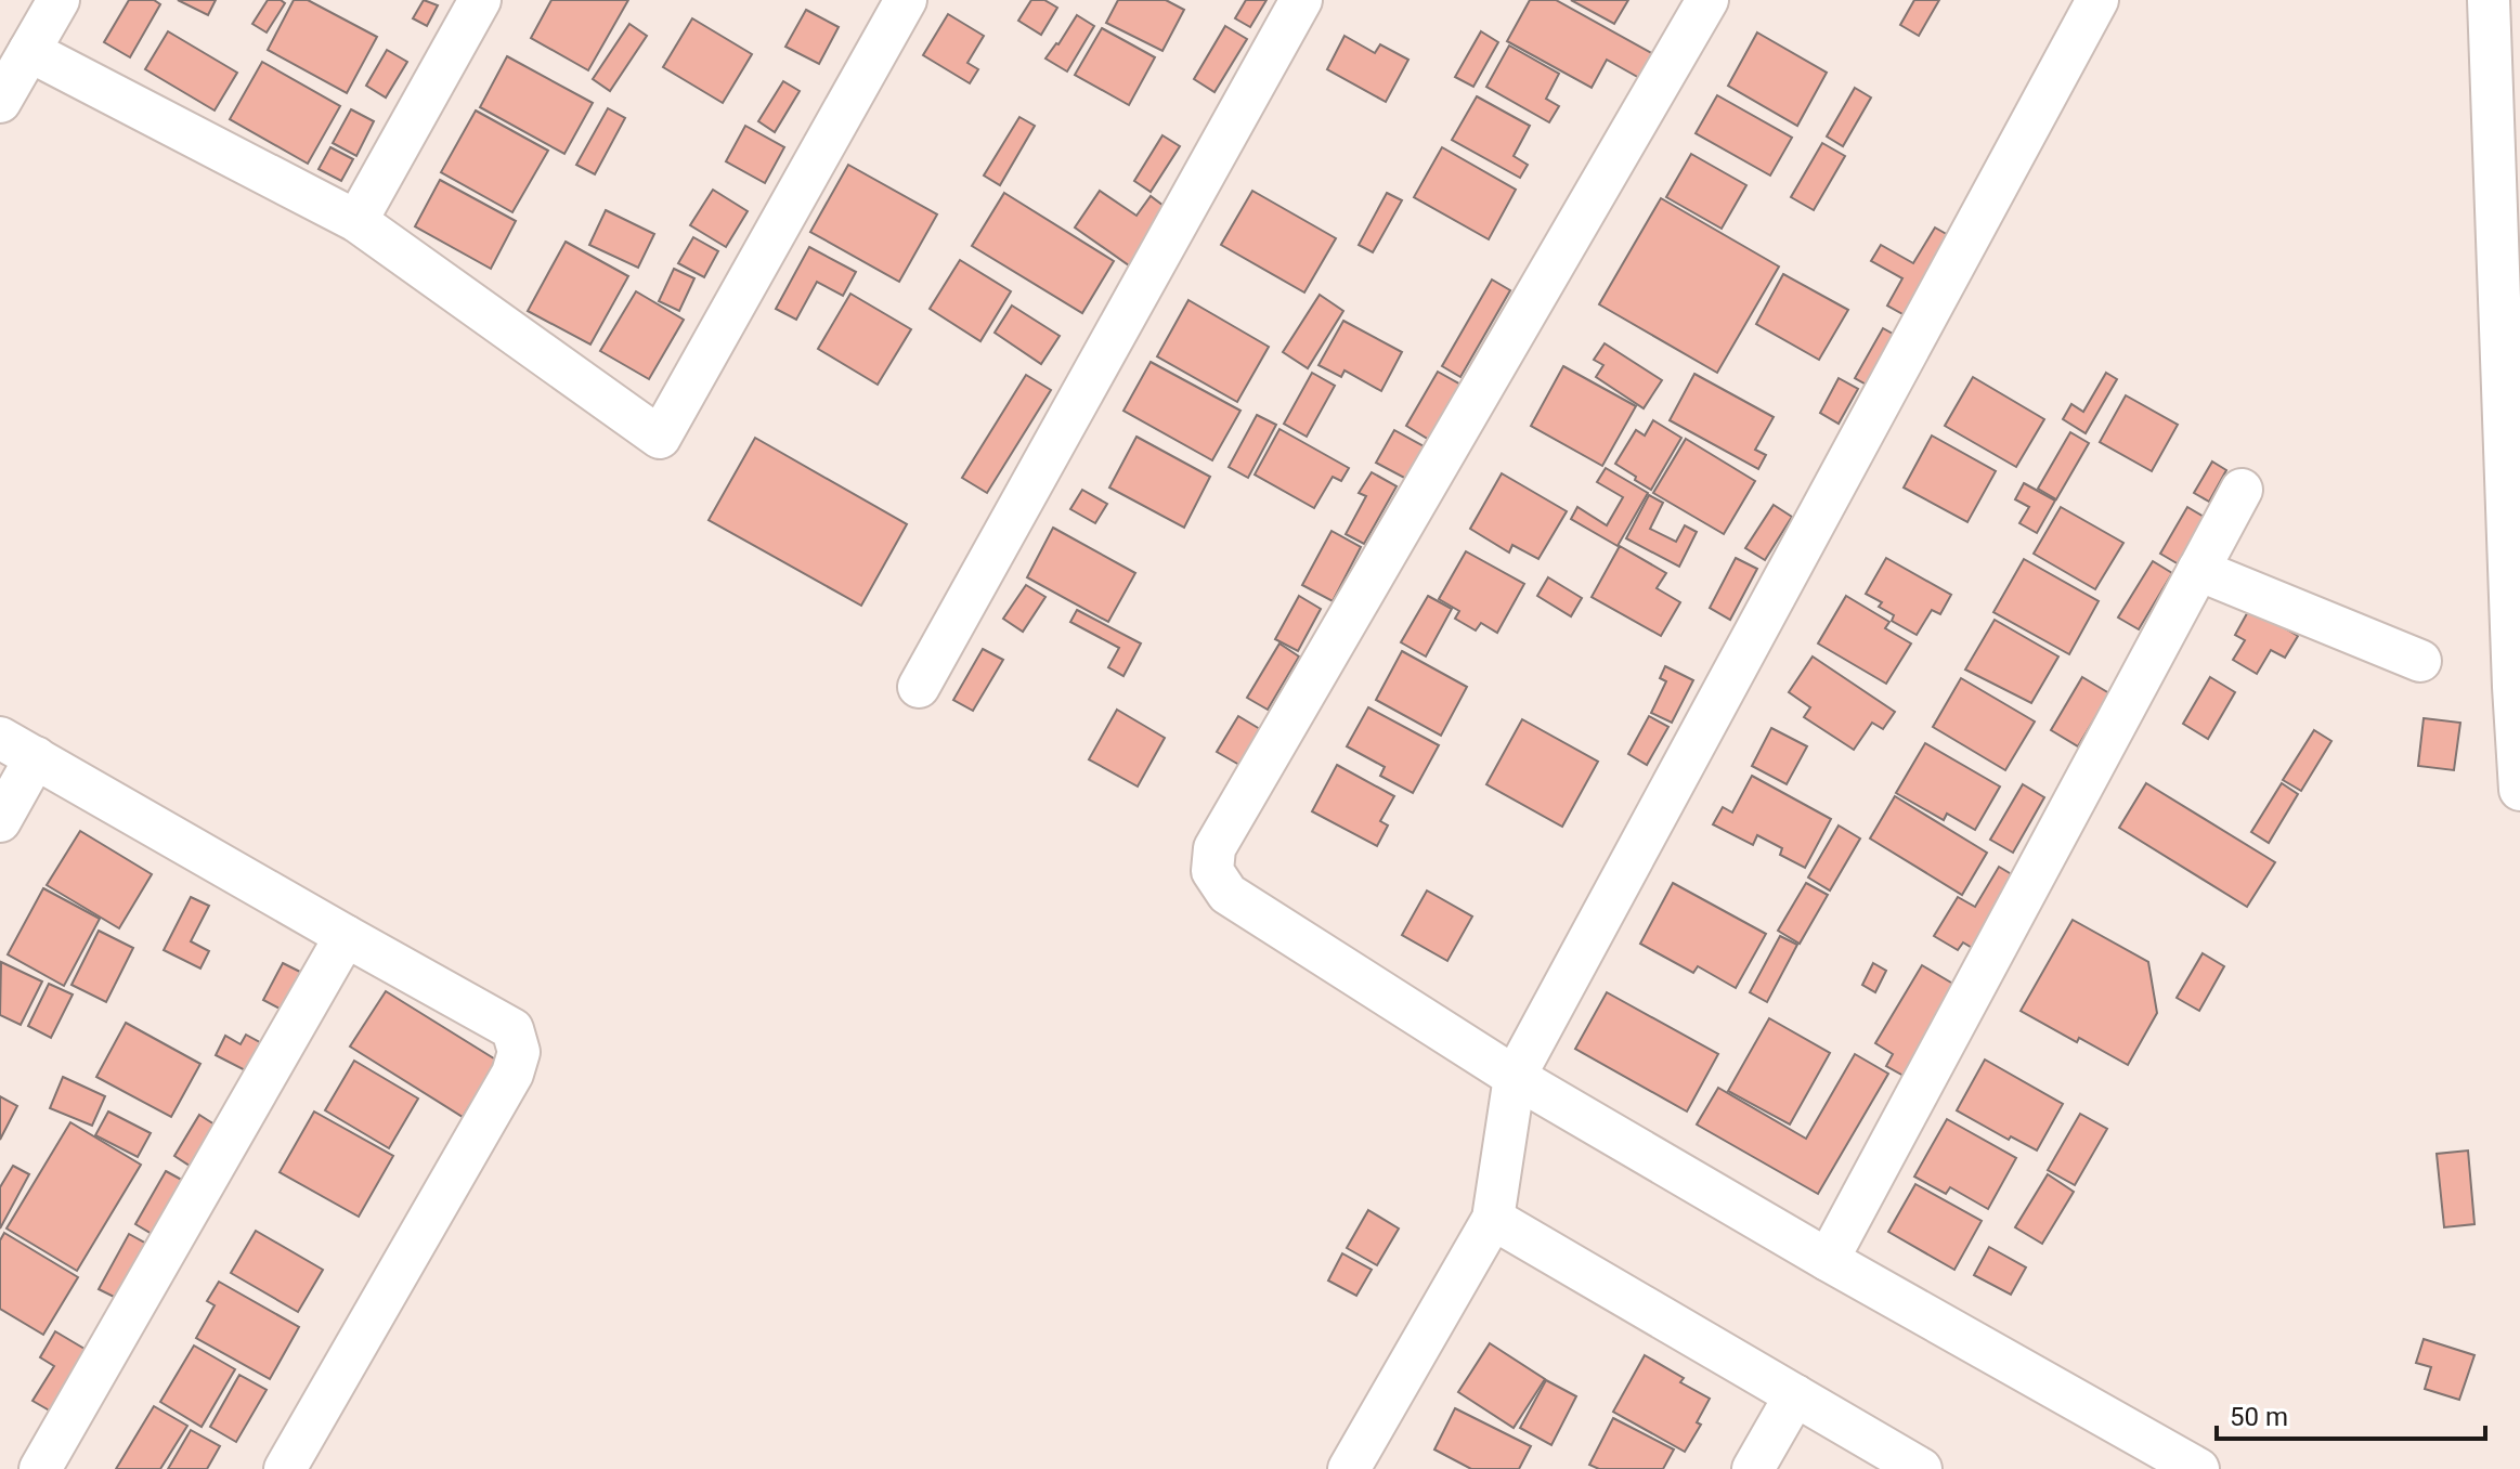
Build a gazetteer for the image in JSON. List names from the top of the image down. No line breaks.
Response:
{"scale_bar":"50 m"}
